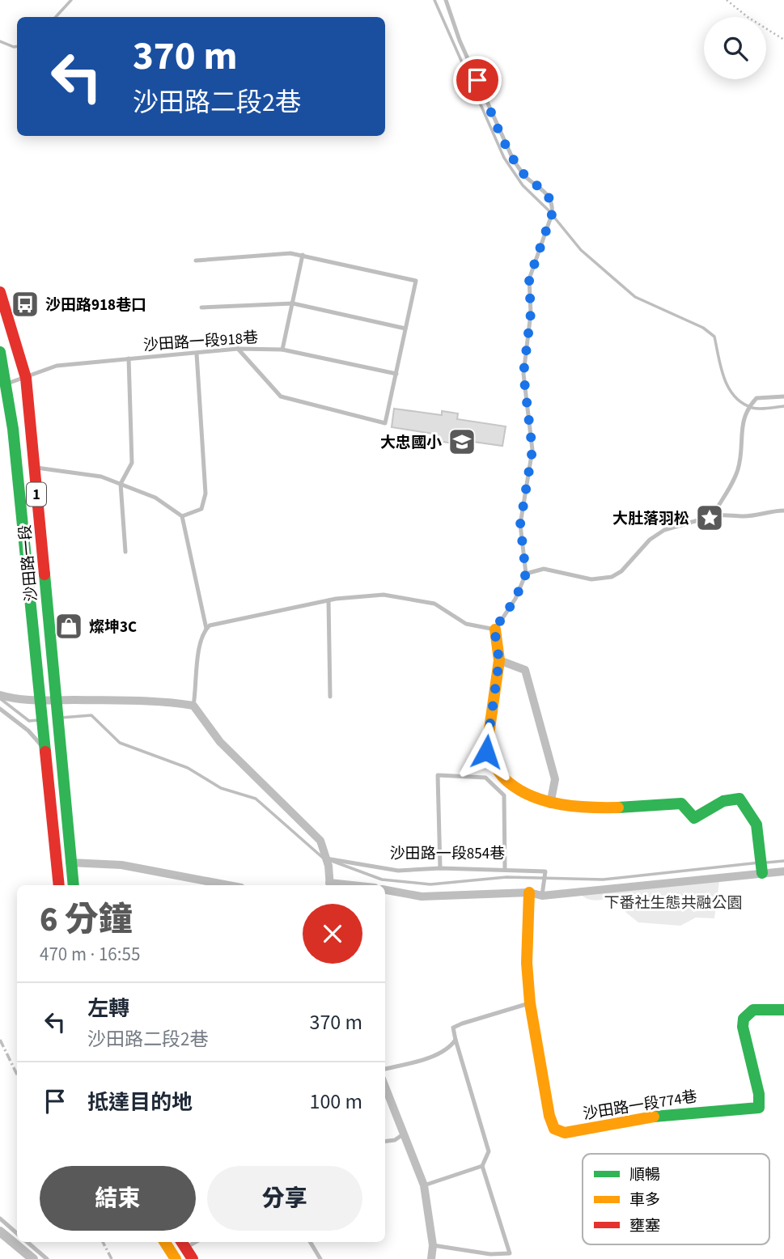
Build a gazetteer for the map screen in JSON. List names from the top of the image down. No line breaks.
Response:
{"streets":{"main road":["1","沙田路一段","沙田路一段774巷"],"lane":["沙田路一段918巷","沙田路一段854巷"]},"crossings":[["沙田路一段918巷","沙田路一段"],["1","沙田路一段"]],"parks":["下番社生態共融公園"],"places":{"bus stop":["沙田路918巷口"],"school or university":["大忠國小"],"place":["大肚落羽松"],"shop":["燦坤3C"]},"legend":["順暢","車多","壅塞"],"page":{"turn":["370 m","沙田路二段2巷"],"heading":["6 分鐘","470 m · 16:55"],"list":[{"name":"左轉","note":"沙田路二段2巷","value":"370 m"},{"name":"抵達目的地","value":"100 m"}],"buttons":["結束","分享"]}}
